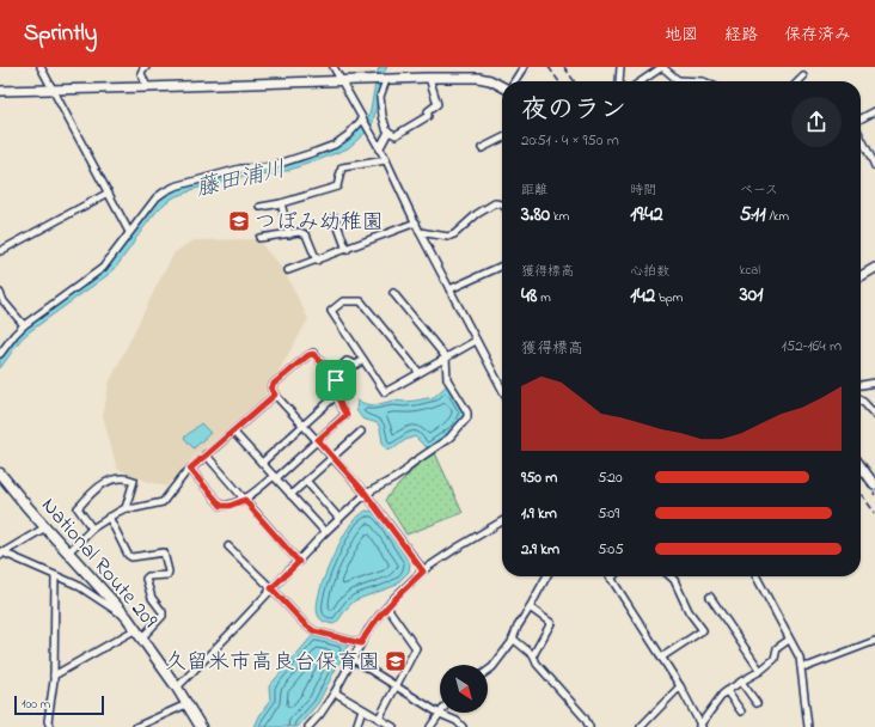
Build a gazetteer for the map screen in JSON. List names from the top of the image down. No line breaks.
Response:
{"streets":{"highway":["National Route 209"]},"water":["藤田浦川"],"places":{"school or university":["つぼみ幼稚園","久留米市高良台保育園"]},"scale_bar":"100 m","north":"bottom right","page":{"header":"Sprintly","nav":["地図","経路","保存済み"],"heading":["夜のラン","20:51 · 4 × 950 m"],"stats":[["距離","3.80 km"],["時間","19:42"],["ペース","5:11 /km"],["獲得標高","48 m"],["心拍数","142 bpm"],["kcal","301"]],"chart":["獲得標高","152–164 m"],"list":[{"name":"950 m","note":"5:20"},{"name":"1.9 km","note":"5:09"},{"name":"2.9 km","note":"5:05"}],"scale":"100 m"}}
